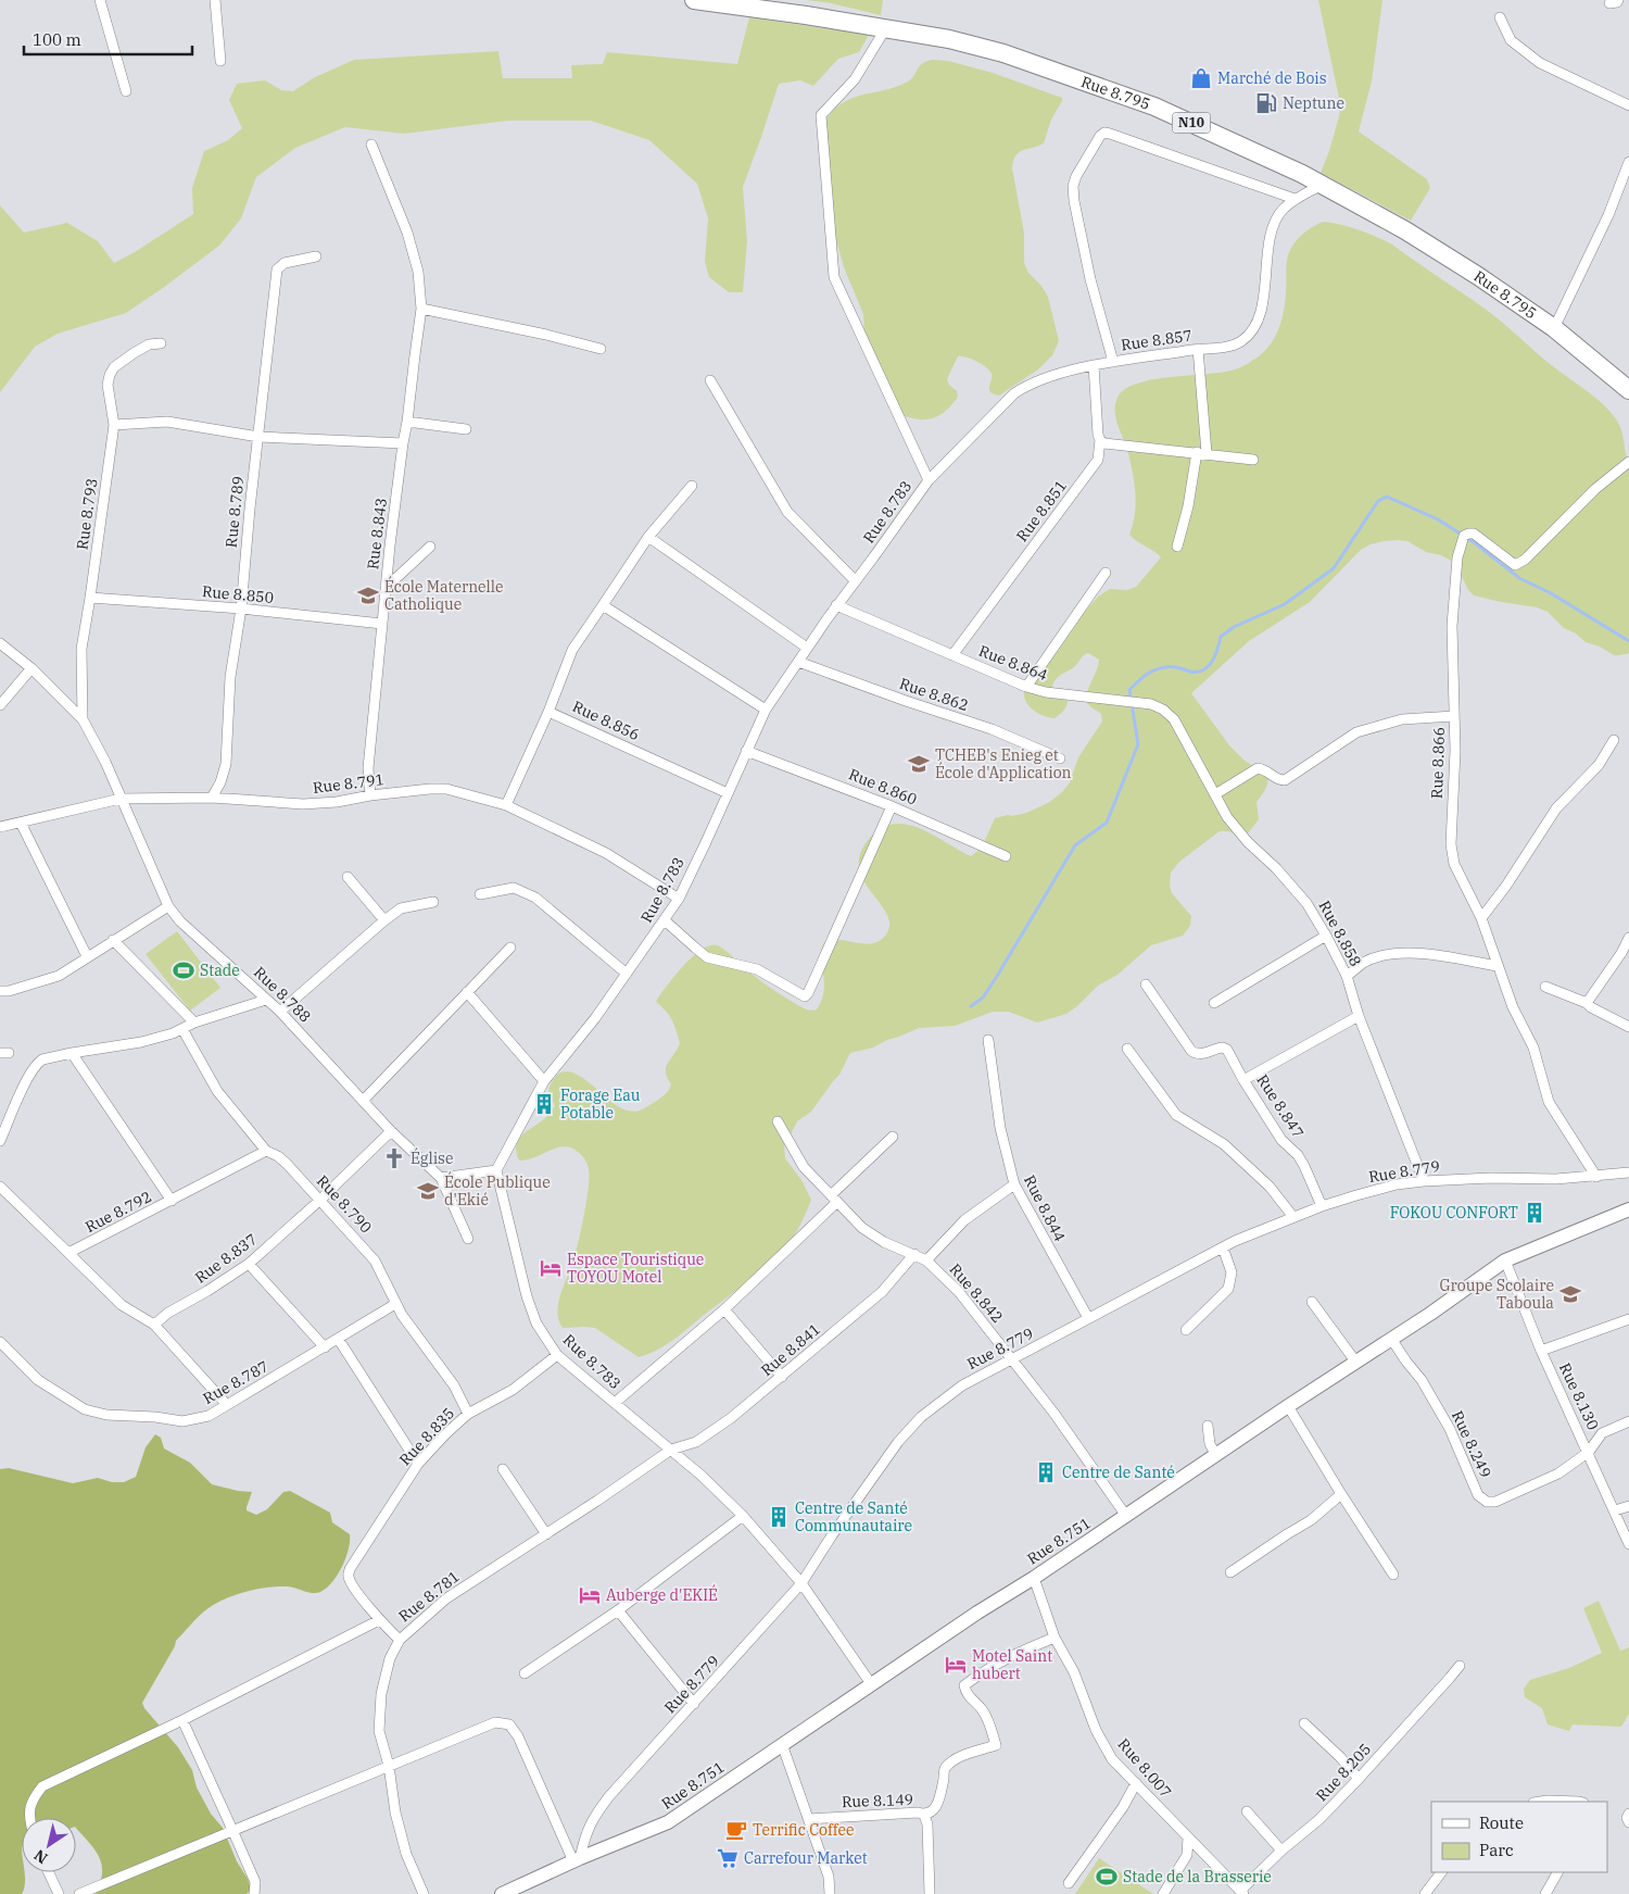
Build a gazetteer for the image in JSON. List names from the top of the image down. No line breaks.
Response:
{"streets":{"highway":["Rue 8.795","N10"],"main road":["Rue 8.751"],"street":["Rue 8.857","Rue 8.851","Rue 8.789","Rue 8.783","Rue 8.793","Rue 8.843","Rue 8.850","Rue 8.864","Rue 8.862","Rue 8.856","Rue 8.866","Rue 8.791","Rue 8.860","Rue 8.858","Rue 8.788","Rue 8.847","Rue 8.779","Rue 8.790","Rue 8.844","Rue 8.792","Rue 8.837","Rue 8.842","Rue 8.841","Rue 8.787","Rue 8.130","Rue 8.835","Rue 8.249","Rue 8.781","Rue 8.007","Rue 8.205","Rue 8.149"]},"crossings":[["Rue 8.795","Rue 8.857"],["Rue 8.795","Rue 8.783"],["Rue 8.857","Rue 8.851"],["Rue 8.857","Rue 8.783"],["Rue 8.851","Rue 8.864"],["Rue 8.789","Rue 8.850"],["Rue 8.789","Rue 8.791"],["Rue 8.783","Rue 8.864"],["Rue 8.783","Rue 8.862"],["Rue 8.783","Rue 8.856"],["Rue 8.783","Rue 8.791"],["Rue 8.783","Rue 8.860"],["Rue 8.783","Rue 8.779"],["Rue 8.783","Rue 8.841"],["Rue 8.783","Rue 8.835"],["Rue 8.783","Rue 8.751"],["Rue 8.783","Rue 8.781"],["Rue 8.793","Rue 8.850"],["Rue 8.793","Rue 8.788"],["Rue 8.843","Rue 8.850"],["Rue 8.843","Rue 8.791"],["Rue 8.864","Rue 8.858"],["Rue 8.866","Rue 8.779"],["Rue 8.791","Rue 8.788"],["Rue 8.858","Rue 8.847"],["Rue 8.858","Rue 8.779"],["Rue 8.788","Rue 8.837"],["Rue 8.847","Rue 8.779"],["Rue 8.779","Rue 8.844"],["Rue 8.779","Rue 8.842"],["Rue 8.779","Rue 8.751"],["Rue 8.790","Rue 8.792"],["Rue 8.790","Rue 8.837"],["Rue 8.790","Rue 8.787"],["Rue 8.790","Rue 8.835"],["Rue 8.842","Rue 8.841"],["Rue 8.842","Rue 8.751"],["Rue 8.841","Rue 8.781"],["Rue 8.130","Rue 8.249"],["Rue 8.130","Rue 8.751"],["Rue 8.249","Rue 8.751"],["Rue 8.751","Rue 8.007"],["Rue 8.007","Rue 8.205"],["Rue 8.007","Rue 8.149"]],"places":{"shop":["Marché de Bois"],"fuel station":["Neptune"],"school or university":["École Maternelle Catholique","TCHEB's Enieg et École d'Application","École Publique d'Ekié","Groupe Scolaire Taboula"],"sports":["Stade","Stade de la Brasserie"],"building":["Forage Eau Potable","FOKOU CONFORT","Centre de Santé","Centre de Santé Communautaire"],"church":["Église"],"hotel":["Espace Touristique TOYOU Motel","Auberge d'EKIÉ","Motel Saint hubert"],"cafe":["Terrific Coffee"],"supermarket":["Carrefour Market"]},"legend":["Route","Parc"],"scale_bar":"100 m","north":"bottom left"}
